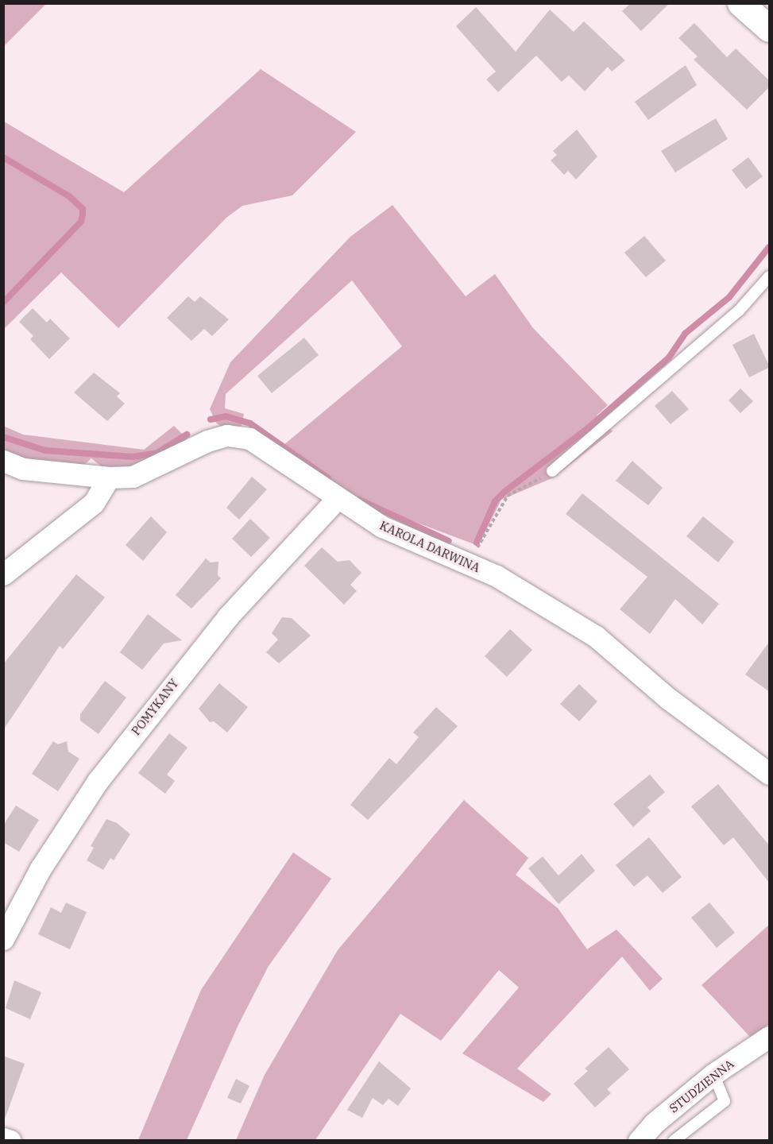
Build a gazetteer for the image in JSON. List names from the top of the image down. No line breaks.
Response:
{"streets":{"street":["KAROLA DARWINA","POMYKANY","STUDZIENNA"]},"crossings":[["KAROLA DARWINA","POMYKANY"]]}
